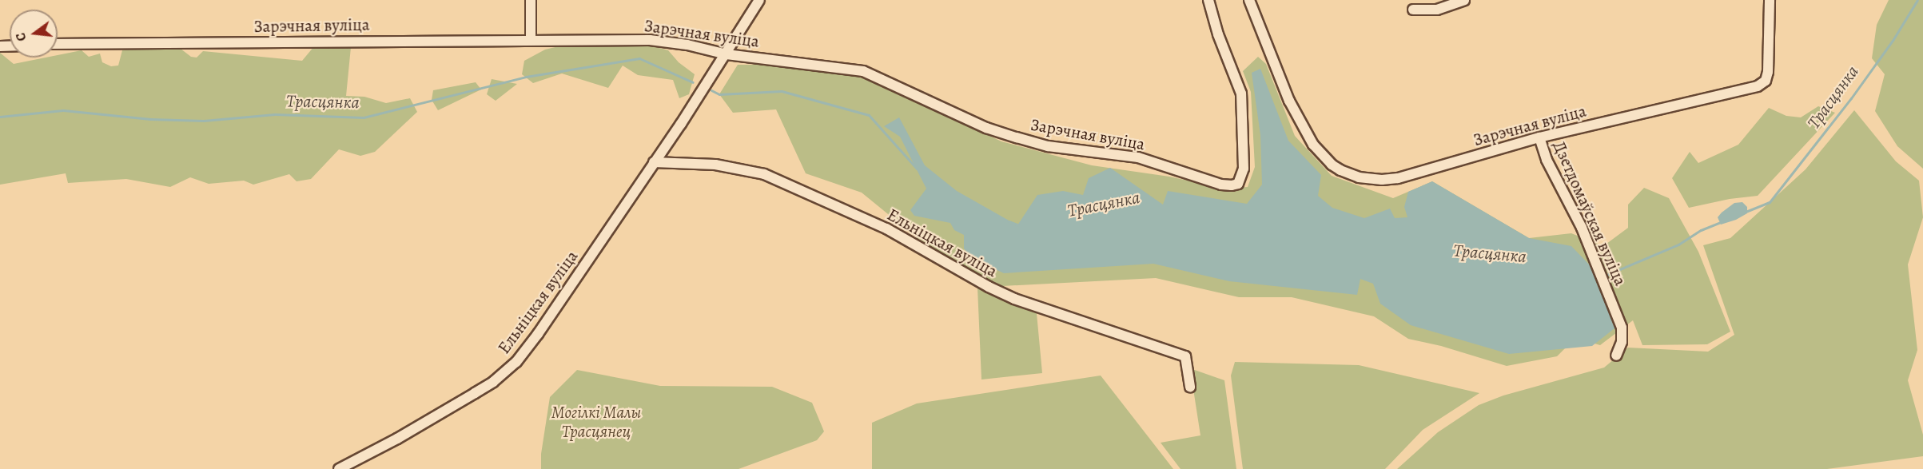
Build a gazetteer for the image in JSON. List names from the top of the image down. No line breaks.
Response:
{"streets":{"street":["Зарэчная вуліца","Дзетдомаўская вуліца","Ельніцкая вуліца"]},"crossings":[["Зарэчная вуліца","Дзетдомаўская вуліца"],["Зарэчная вуліца","Ельніцкая вуліца"]],"water":["Трасцянка"],"parks":["Могілкі Малы Трасцянец"],"north":"left"}
